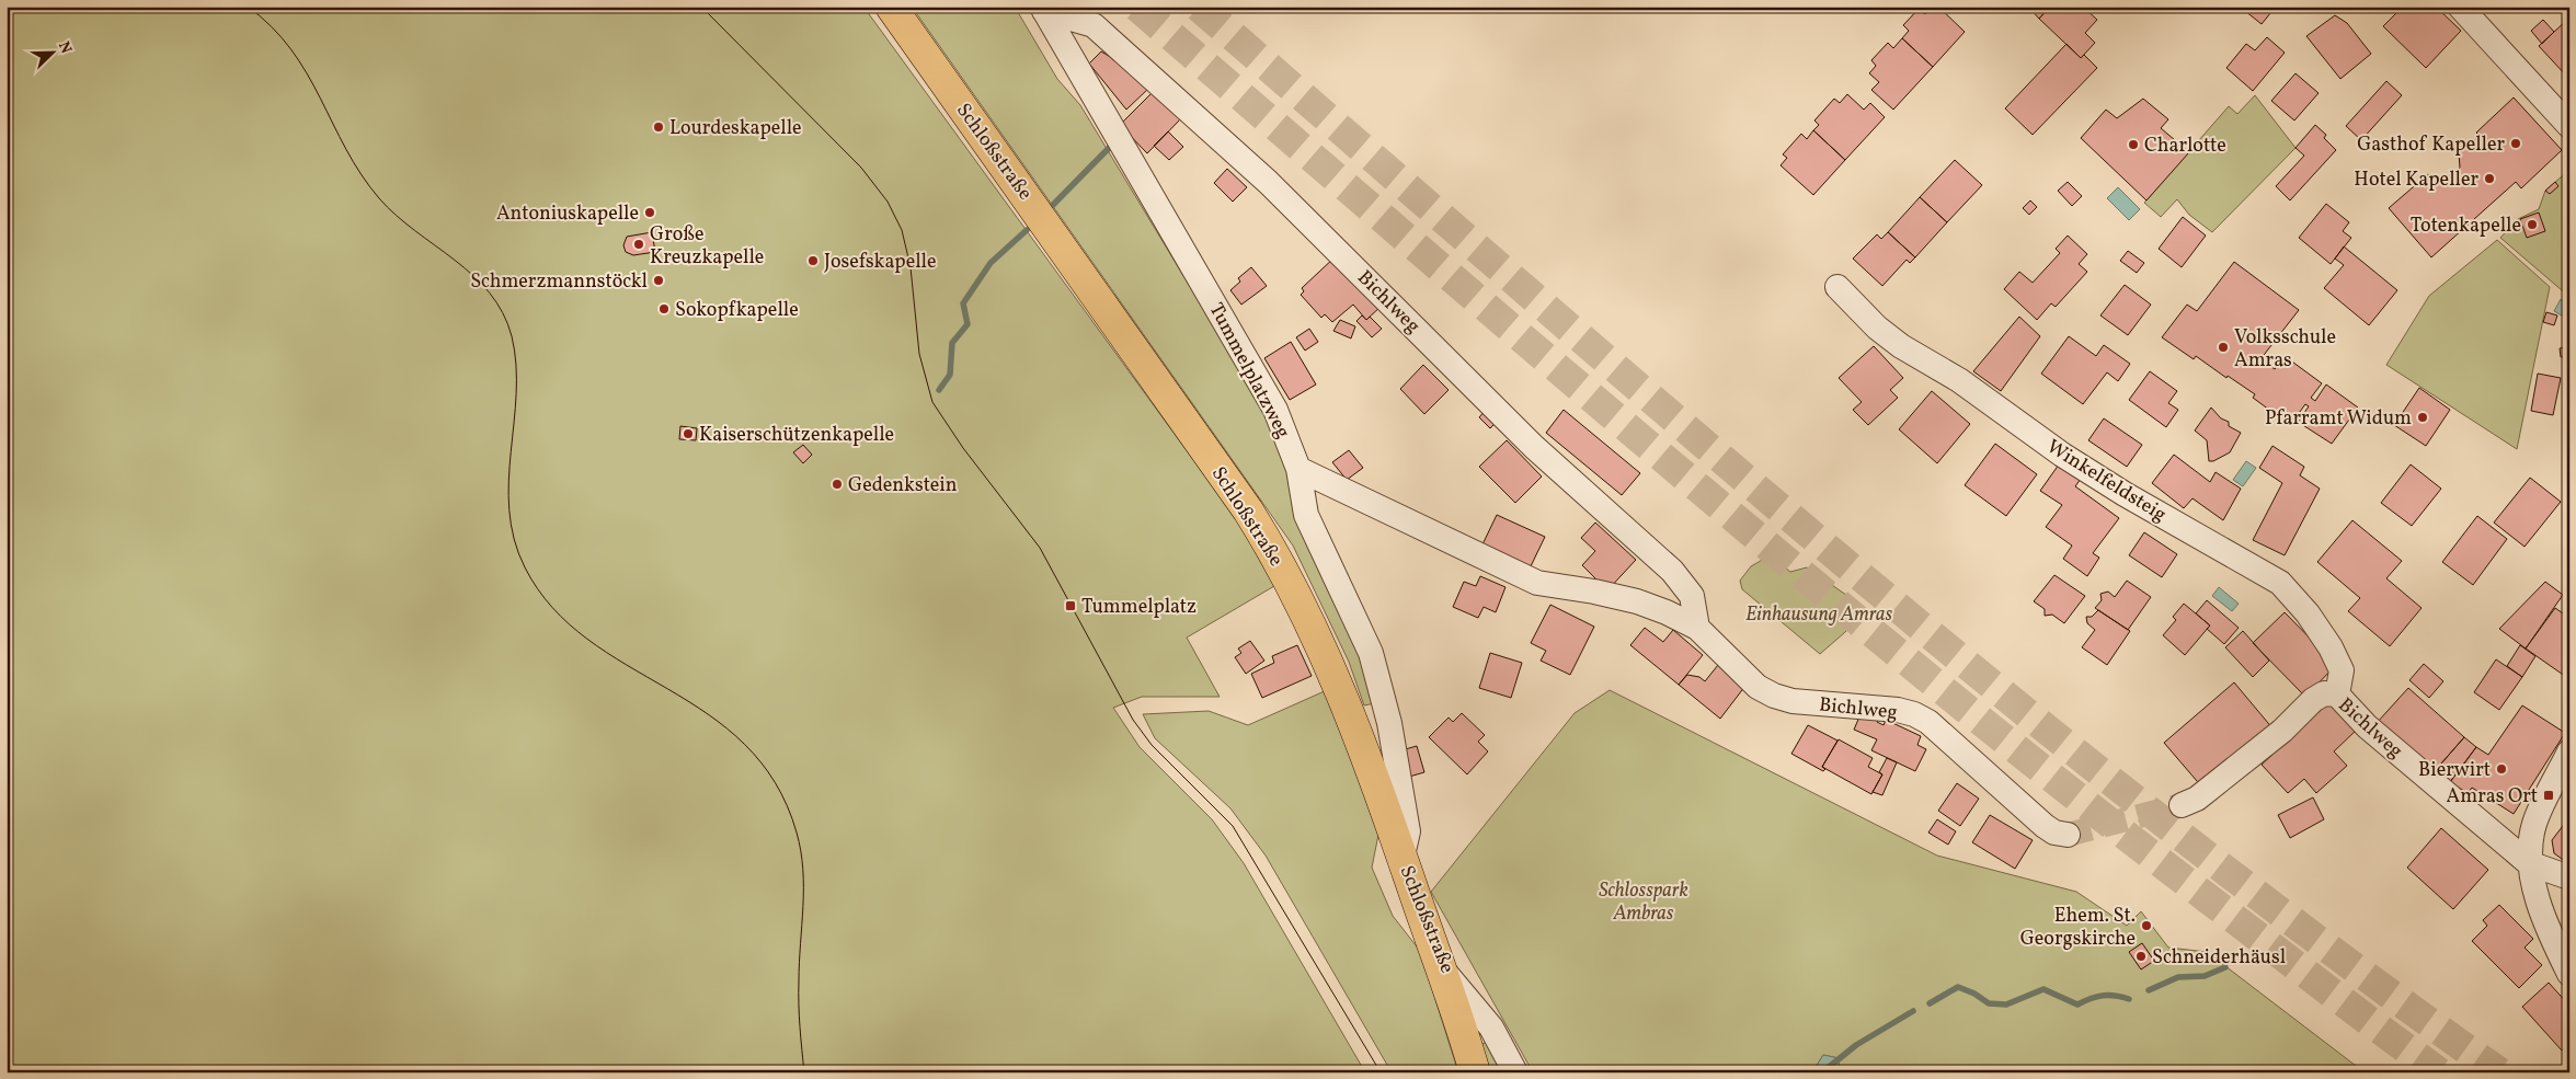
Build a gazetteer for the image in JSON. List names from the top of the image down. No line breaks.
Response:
{"streets":{"main road":["Schloßstraße"],"street":["Bichlweg","Tummelplatzweg","Winkelfeldsteig"]},"crossings":[["Schloßstraße","Tummelplatzweg"],["Bichlweg","Tummelplatzweg"],["Bichlweg","Winkelfeldsteig"]],"parks":["Einhausung Amras","Schlosspark Ambras"],"places":{"other":["Lourdeskapelle","Gasthof Kapeller","Charlotte","Hotel Kapeller","Antoniuskapelle","Totenkapelle","Große Kreuzkapelle","Josefskapelle","Schmerzmannstöckl","Sokopfkapelle","Volksschule Amras","Pfarramt Widum","Kaiserschützenkapelle","Gedenkstein","Bierwirt","Ehem. St. Georgskirche","Schneiderhäusl"],"transit":["Tummelplatz","Amras Ort"]},"north":"top right"}
